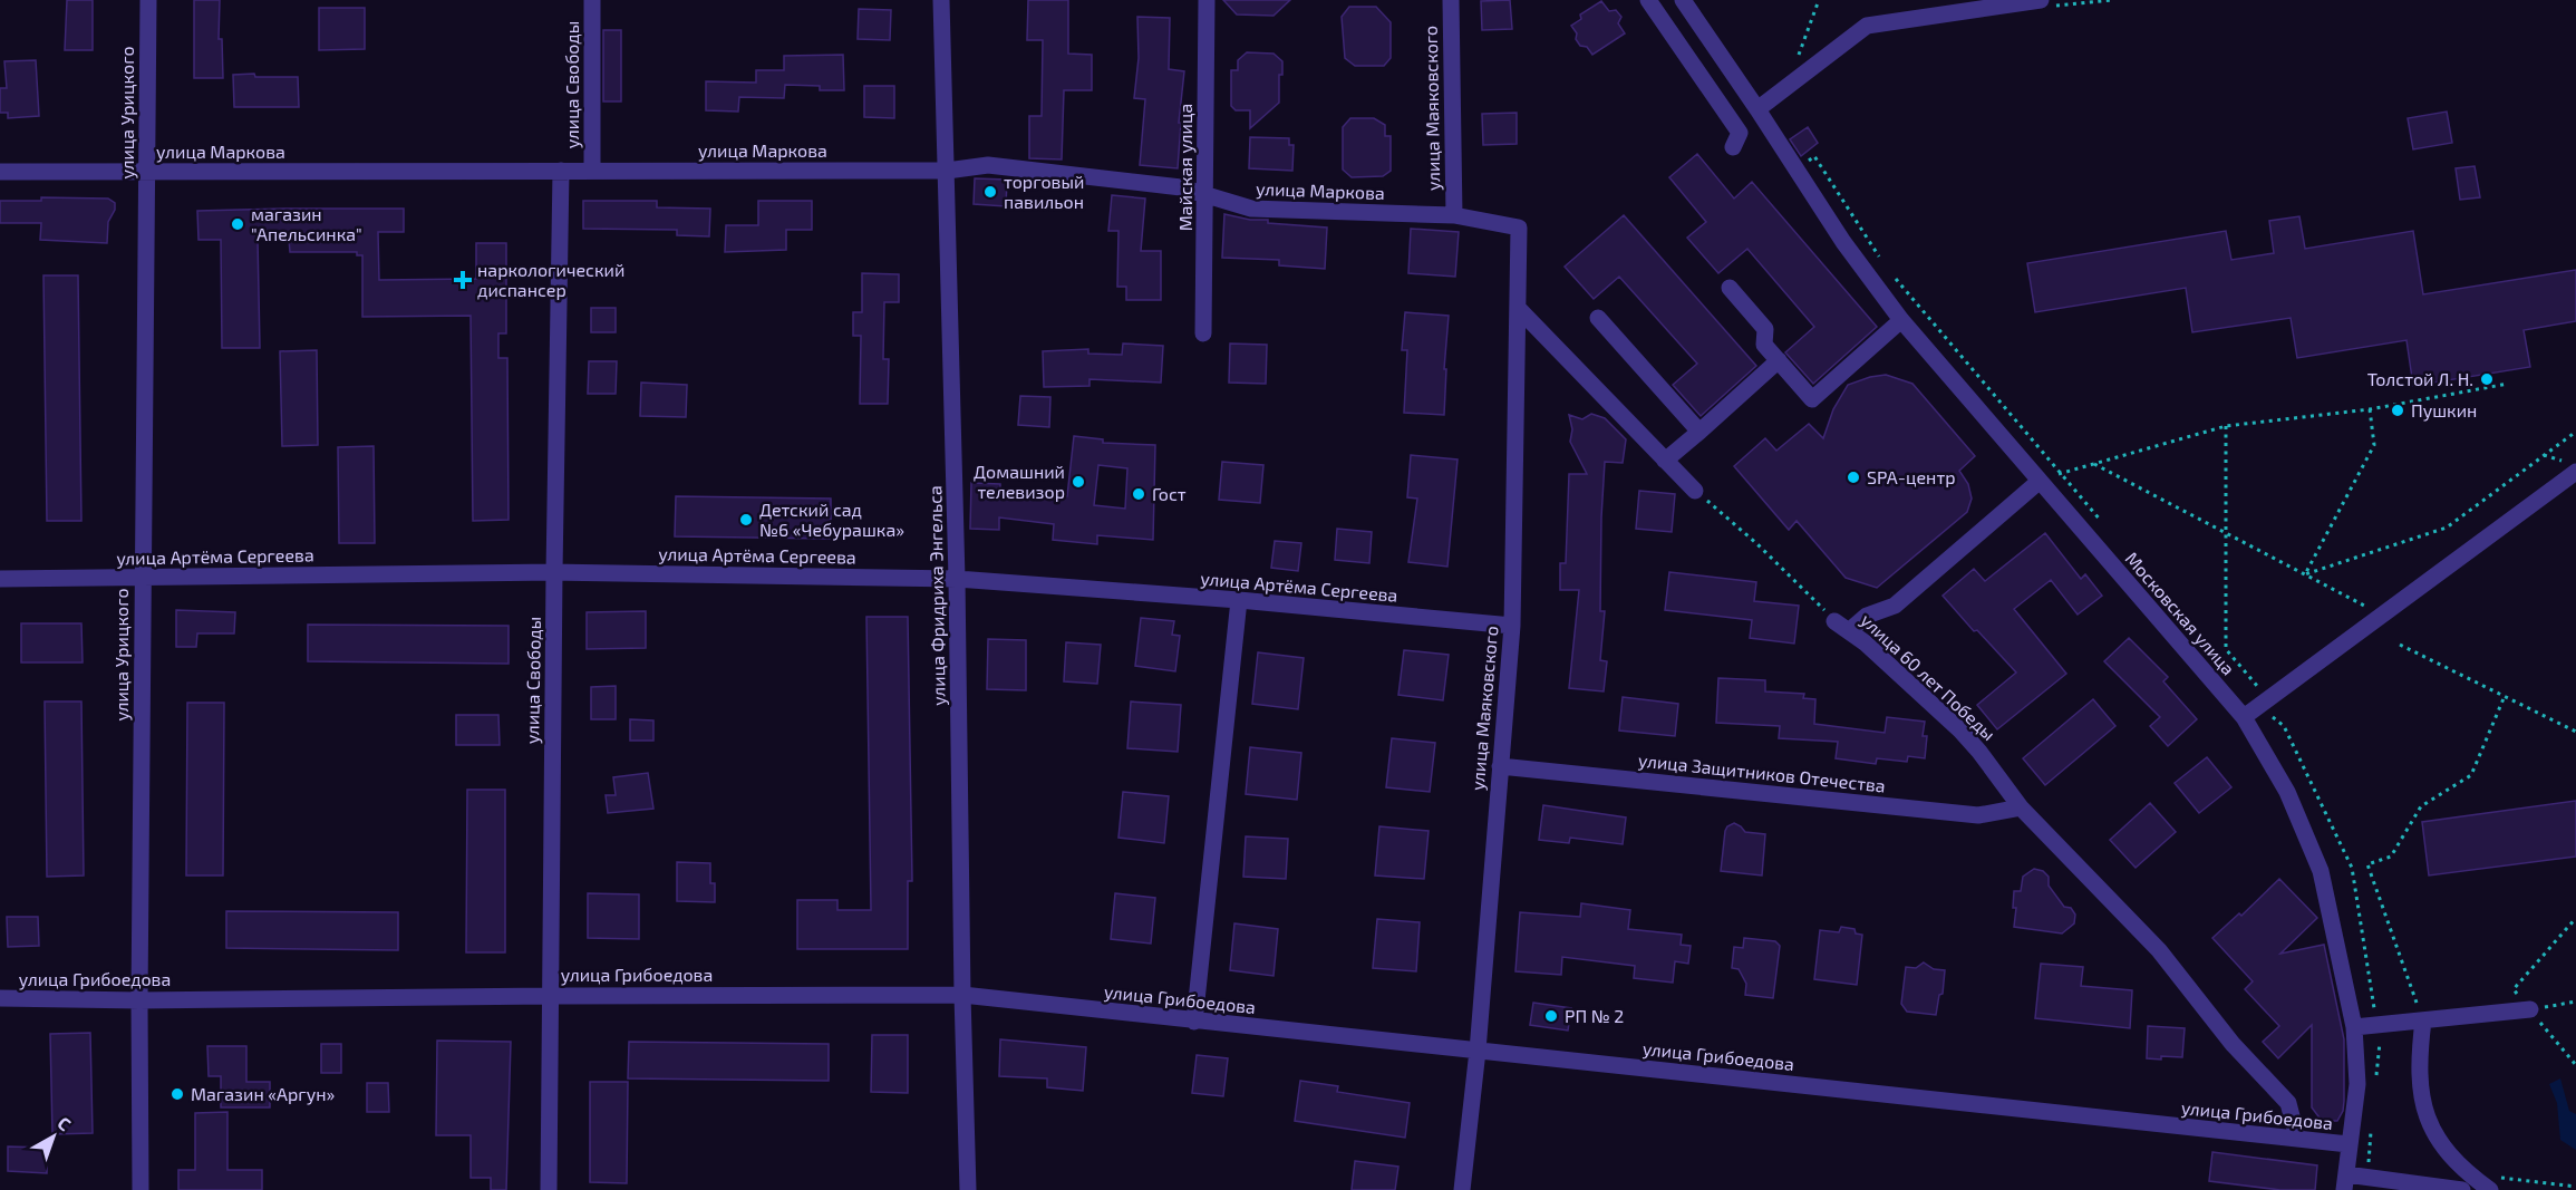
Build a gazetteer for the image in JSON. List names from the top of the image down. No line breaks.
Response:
{"streets":{"street":["улица Свободы","улица Маяковского","улица Урицкого","улица Маркова","Майская улица","улица Артёма Сергеева","улица Фридриха Энгельса","Московская улица","улица 60 лет Победы","улица Защитников Отечества","улица Грибоедова"]},"crossings":[["улица Свободы","улица Маркова"],["улица Свободы","улица Артёма Сергеева"],["улица Свободы","улица Грибоедова"],["улица Маяковского","улица Маркова"],["улица Маяковского","улица Артёма Сергеева"],["улица Маяковского","улица Защитников Отечества"],["улица Маяковского","улица Грибоедова"],["улица Урицкого","улица Маркова"],["улица Урицкого","улица Артёма Сергеева"],["улица Урицкого","улица Грибоедова"],["улица Маркова","Майская улица"],["улица Маркова","улица Фридриха Энгельса"],["улица Артёма Сергеева","улица Фридриха Энгельса"],["улица Фридриха Энгельса","улица Грибоедова"],["Московская улица","улица Грибоедова"],["улица 60 лет Победы","улица Защитников Отечества"],["улица 60 лет Победы","улица Грибоедова"]],"places":{"other":["торговый павильон","магазин \"Апельсинка\"","Толстой Л. Н.","Пушкин","SPA-центр","Домашний телевизор","Гост","Детский сад №6 «Чебурашка»","РП № 2","Магазин «Аргун»"],"health":["наркологический диспансер"]},"north":"top right"}
